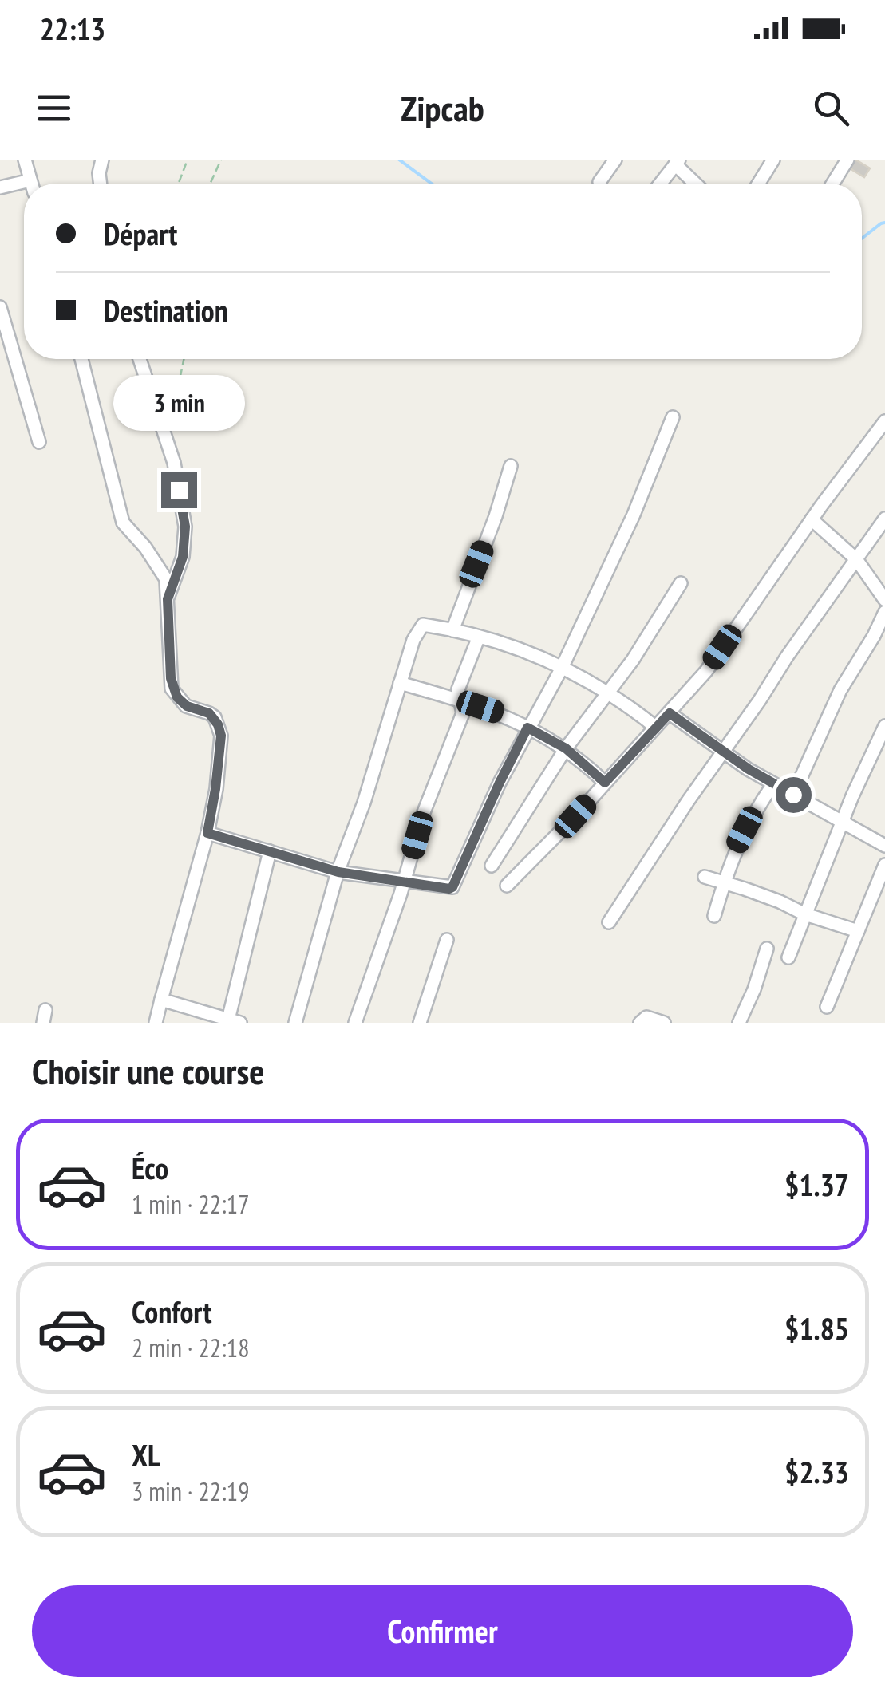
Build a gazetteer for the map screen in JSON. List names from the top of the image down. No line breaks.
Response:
{"page":{"status":"22:13","header":"Zipcab","banner":["Départ","Destination"],"bubble":"3 min","heading":"Choisir une course","list":[{"name":"Éco","note":"1 min · 22:17","value":"$1.37"},{"name":"Confort","note":"2 min · 22:18","value":"$1.85"},{"name":"XL","note":"3 min · 22:19","value":"$2.33"}],"buttons":"Confirmer"}}
